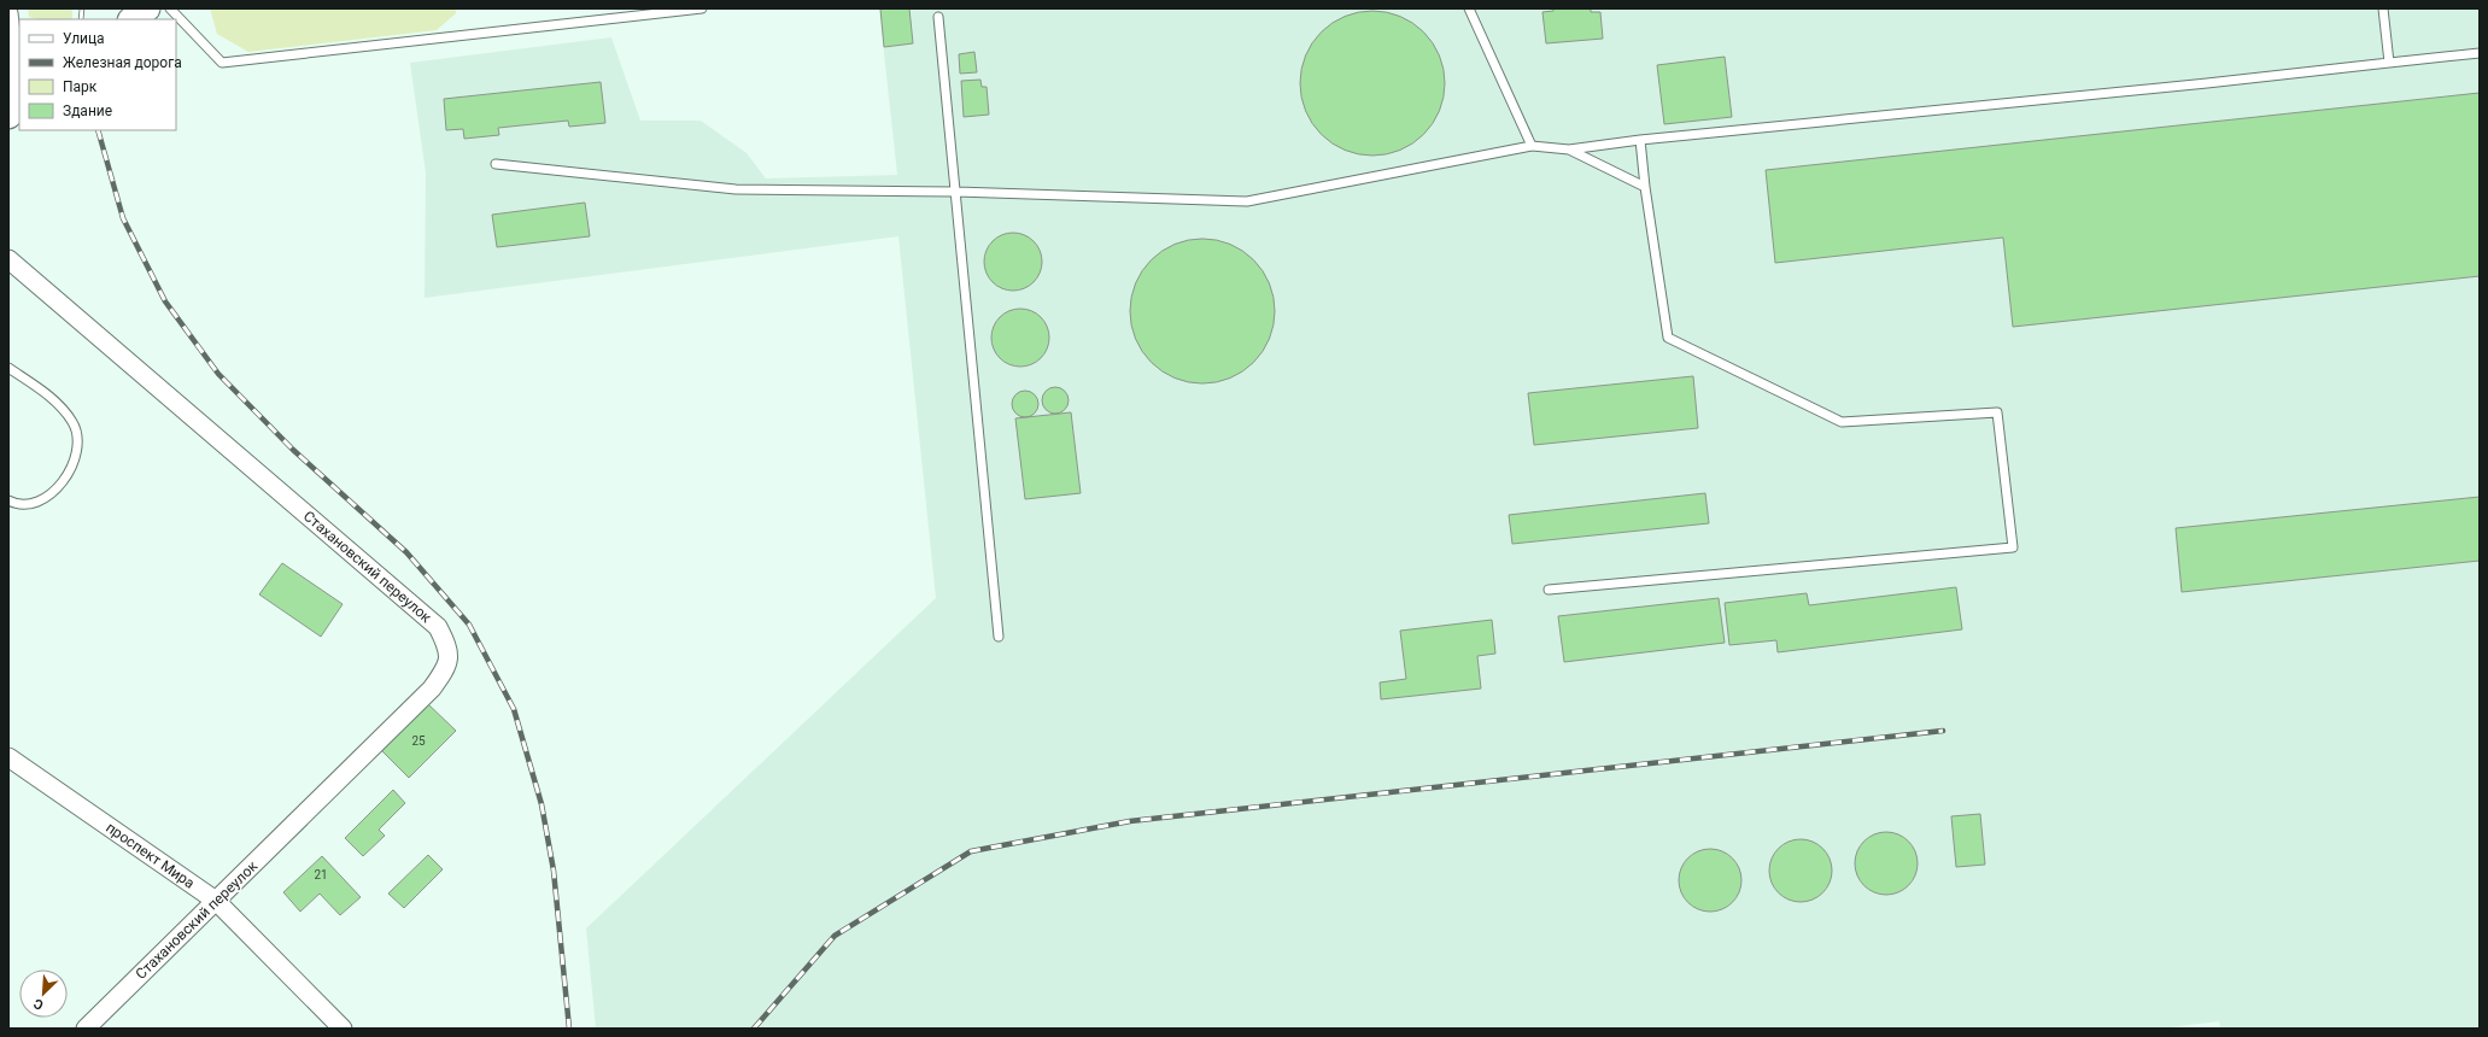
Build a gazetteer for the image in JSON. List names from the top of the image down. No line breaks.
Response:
{"streets":{"street":["Стахановский переулок","проспект Мира"]},"crossings":[["Стахановский переулок","проспект Мира"]],"house_numbers":["25","21"],"legend":["Улица","Железная дорога","Парк","Здание"],"north":"bottom left"}
